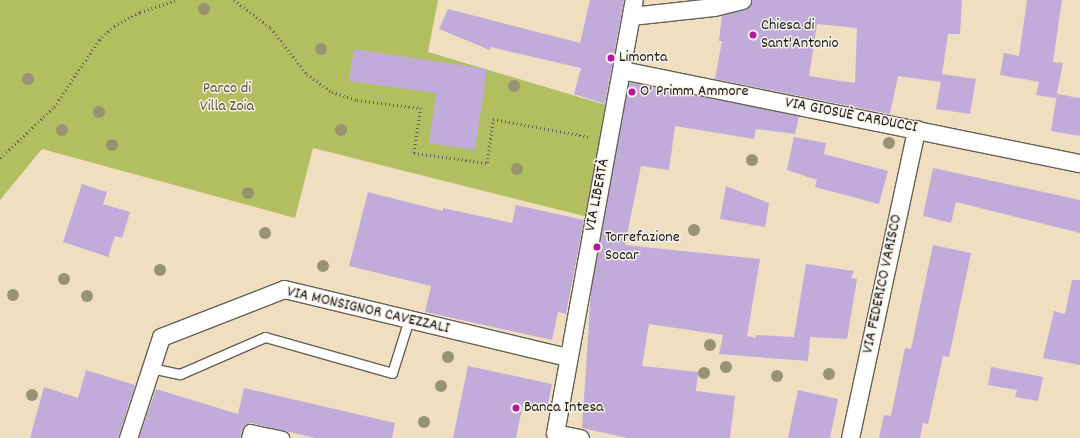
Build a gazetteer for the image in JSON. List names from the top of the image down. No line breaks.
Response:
{"streets":{"street":["VIA GIOSUÈ CARDUCCI","VIA LIBERTÀ","VIA FEDERICO VARISCO","VIA MONSIGNOR CAVEZZALI"]},"crossings":[["VIA GIOSUÈ CARDUCCI","VIA LIBERTÀ"],["VIA GIOSUÈ CARDUCCI","VIA FEDERICO VARISCO"],["VIA LIBERTÀ","VIA MONSIGNOR CAVEZZALI"]],"parks":["Parco di Villa Zoia"],"places":["Chiesa di Sant'Antonio","Limonta","O' Primm Ammore","Torrefazione Socar","Banca Intesa"]}
